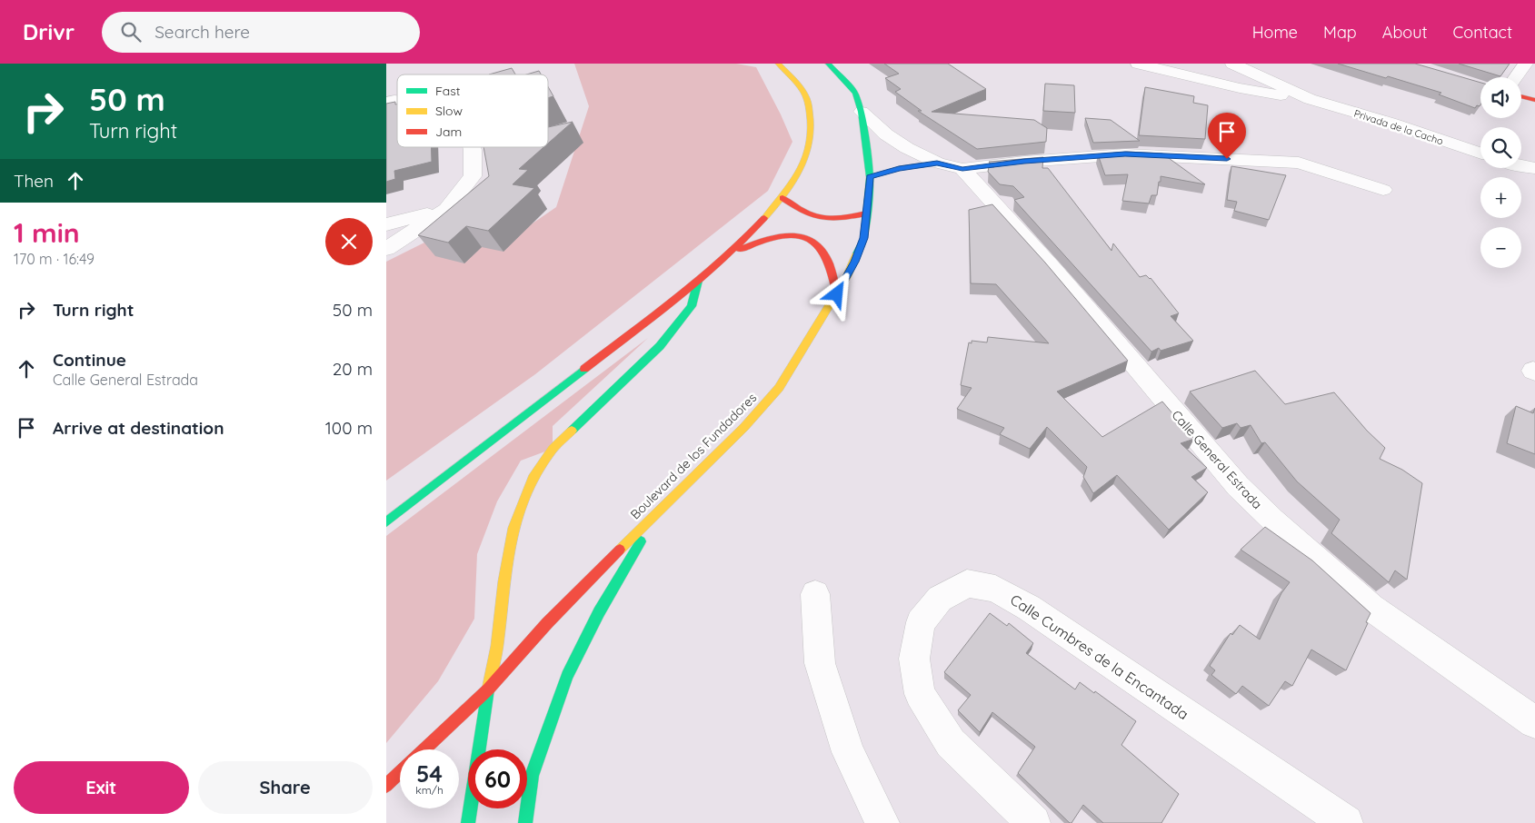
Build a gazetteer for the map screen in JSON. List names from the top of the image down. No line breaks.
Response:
{"streets":{"main road":["Boulevard de los Fundadores"],"street":["Privada de la Cacho","Calle General Estrada","Calle Cumbres de la Encantada"]},"legend":["Fast","Slow","Jam"],"page":{"header":"Drivr","search":"Search here","nav":["Home","Map","About","Contact"],"turn":["50 m","Turn right"],"map_buttons":["+","−"],"then":"Then","heading":["1 min","170 m · 16:49"],"list":[{"name":"Turn right","value":"50 m"},{"name":"Continue","note":"Calle General Estrada","value":"20 m"},{"name":"Arrive at destination","value":"100 m"}],"speed":"54 km/h","limit":"60","buttons":["Exit","Share"]}}
